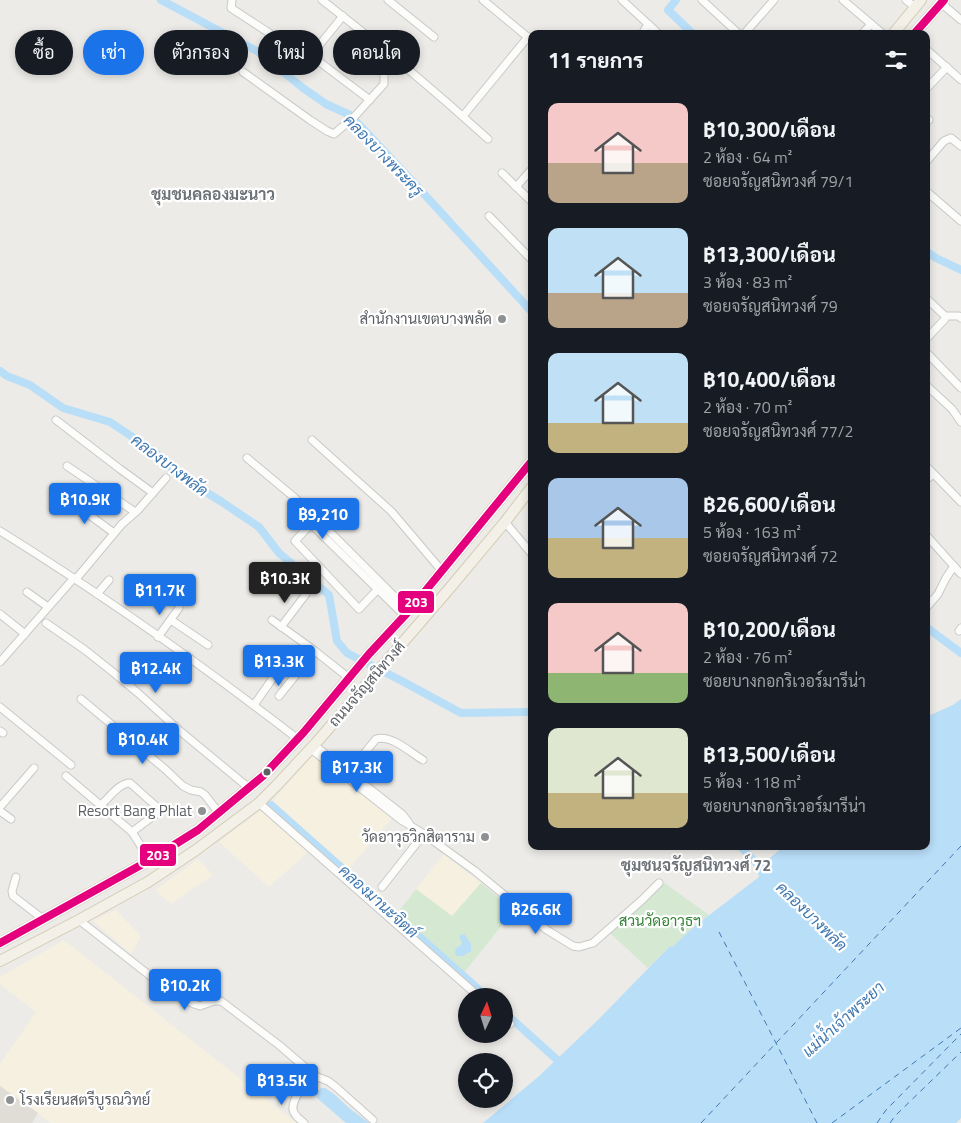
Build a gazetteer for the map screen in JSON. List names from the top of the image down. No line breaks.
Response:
{"streets":{"main road":["ถนนจรัญสนิทวงศ์"]},"districts":["ชุมชนคลองมะนาว","ชุมชนจรัญสนิทวงศ์ 72"],"water":["คลองบางพระครู","คลองบางพลัด","คลองมานะจิตต์","แม่น้ำเจ้าพระยา"],"parks":["สวนวัดอาวุธฯ"],"places":["สำนักงานเขตบางพลัด","Resort Bang Phlat","วัดอาวุธวิกสิตาราม","โรงเรียนสตรีบูรณวิทย์"],"lines":["transit line 203"],"north":"top","page":{"chip":["ซื้อ","เช่า","ตัวกรอง","ใหม่","คอนโด"],"heading":"11 รายการ","list":[{"name":"฿10,300/เดือน","note":"2 ห้อง · 64 m² · ซอยจรัญสนิทวงศ์ 79/1"},{"name":"฿13,300/เดือน","note":"3 ห้อง · 83 m² · ซอยจรัญสนิทวงศ์ 79"},{"name":"฿10,400/เดือน","note":"2 ห้อง · 70 m² · ซอยจรัญสนิทวงศ์ 77/2"},{"name":"฿26,600/เดือน","note":"5 ห้อง · 163 m² · ซอยจรัญสนิทวงศ์ 72"},{"name":"฿10,200/เดือน","note":"2 ห้อง · 76 m² · ซอยบางกอกริเวอร์มารีน่า"},{"name":"฿13,500/เดือน","note":"5 ห้อง · 118 m² · ซอยบางกอกริเวอร์มารีน่า"}],"price":["฿10.9K","฿9,210","฿10.3K","฿11.7K","฿13.3K","฿12.4K","฿10.4K","฿17.3K","฿26.6K","฿10.2K","฿13.5K"]}}
